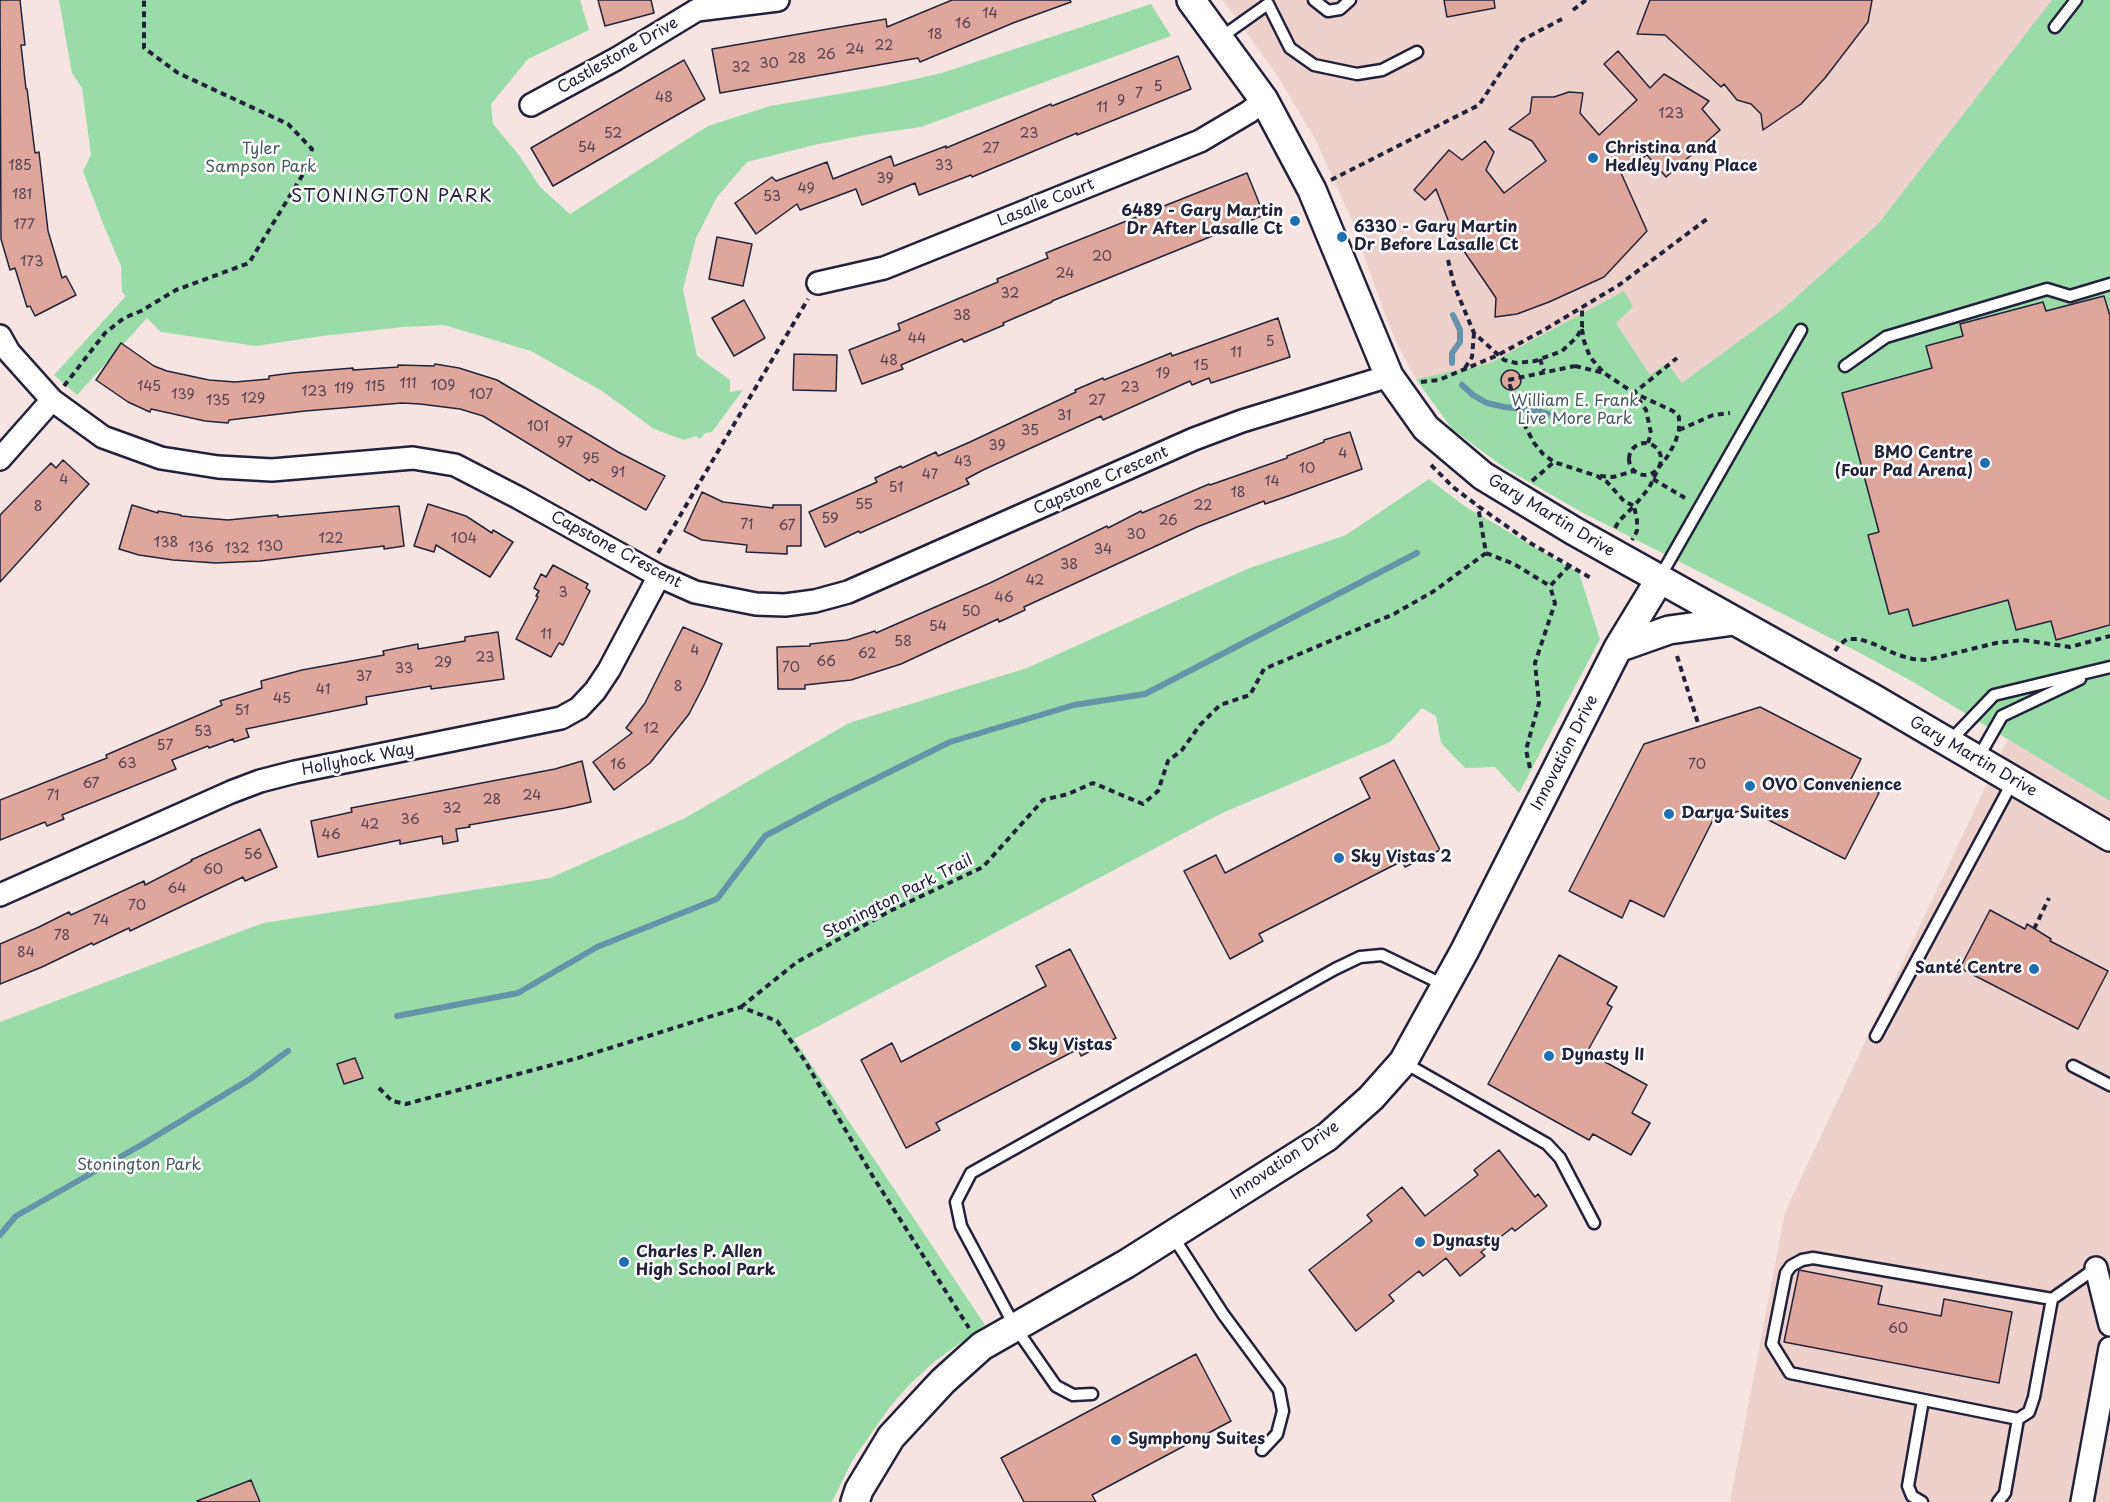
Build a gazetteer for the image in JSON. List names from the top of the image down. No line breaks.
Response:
{"streets":{"street":["Castlestone Drive","Lasalle Court","Capstone Crescent","Gary Martin Drive","Innovation Drive","Hollyhock Way"],"path":["Stonington Park Trail"]},"crossings":[["Lasalle Court","Gary Martin Drive"],["Capstone Crescent","Gary Martin Drive"],["Capstone Crescent","Hollyhock Way"],["Gary Martin Drive","Innovation Drive"]],"districts":["STONINGTON PARK"],"parks":["Tyler Sampson Park","William E. Frank Live More Park","Stonington Park"],"places":["Christina and Hedley Ivany Place","6489 - Gary Martin Dr After Lasalle Ct","6330 - Gary Martin Dr Before Lasalle Ct","BMO Centre (Four Pad Arena)","OVO Convenience","Darya Suites","Sky Vistas 2","Santé Centre","Sky Vistas","Dynasty II","Dynasty","Charles P. Allen High School Park","Symphony Suites"],"house_numbers":["14","16","18","22","24","26","28","30","32","5","7","48","9","11","123","52","23","54","27","185","33","39","49","181","53","177","20","173","24","32","38","44","5","11","48","15","19","111","109","145","115","23","119","123","139","107","129","135","27","31","101","35","97","39","4","95","43","10","91","47","4","14","51","18","55","22","8","59","26","71","67","30","122","104","138","130","136","132","34","38","42","3","46","50","54","11","58","4","62","23","66","29","70","33","37","8","41","45","51","12","53","57","63","16","70","67","71","24","28","32","36","42","46","56","60","64","70","74","78","84","60"]}
